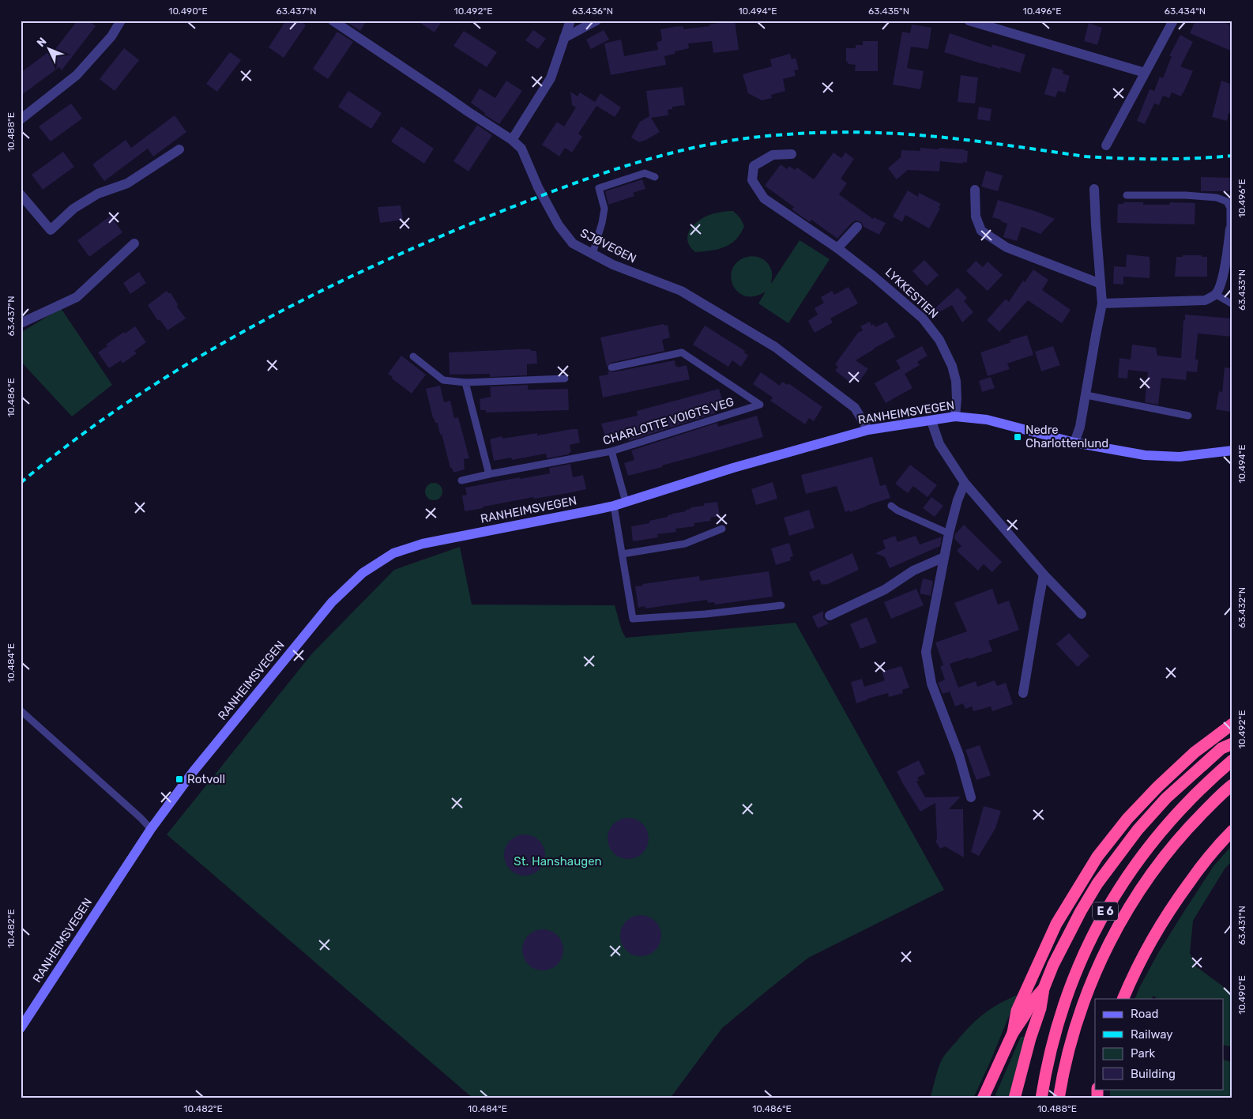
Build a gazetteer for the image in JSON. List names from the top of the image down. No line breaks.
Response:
{"streets":{"highway":["E 6"],"street":["SJØVEGEN","LYKKESTIEN","RANHEIMSVEGEN"],"lane":["CHARLOTTE VOIGTS VEG"]},"crossings":[["SJØVEGEN","RANHEIMSVEGEN"],["LYKKESTIEN","RANHEIMSVEGEN"]],"parks":["St. Hanshaugen"],"places":{"transit":["Nedre Charlottenlund","Rotvoll"]},"legend":["Road","Railway","Park","Building"],"north":"top left","coordinates":["10.490°E","63.437°N","10.492°E","63.436°N","10.494°E","63.435°N","10.496°E","63.434°N","10.488°E","63.433°N","10.486°E","63.432°N","10.484°E","63.431°N","10.482°E"]}
